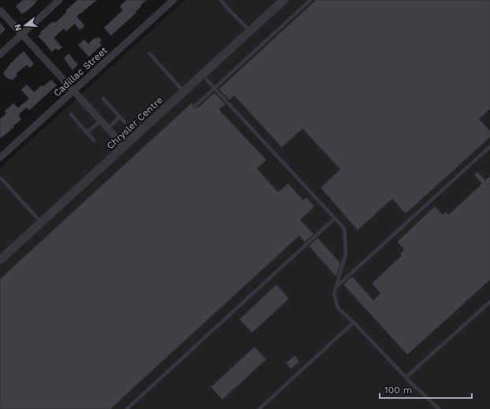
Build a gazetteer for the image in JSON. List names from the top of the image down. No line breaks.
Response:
{"streets":{"street":["Cadillac Street","Chrysler Centre"]},"scale_bar":"100 m","north":"left"}
